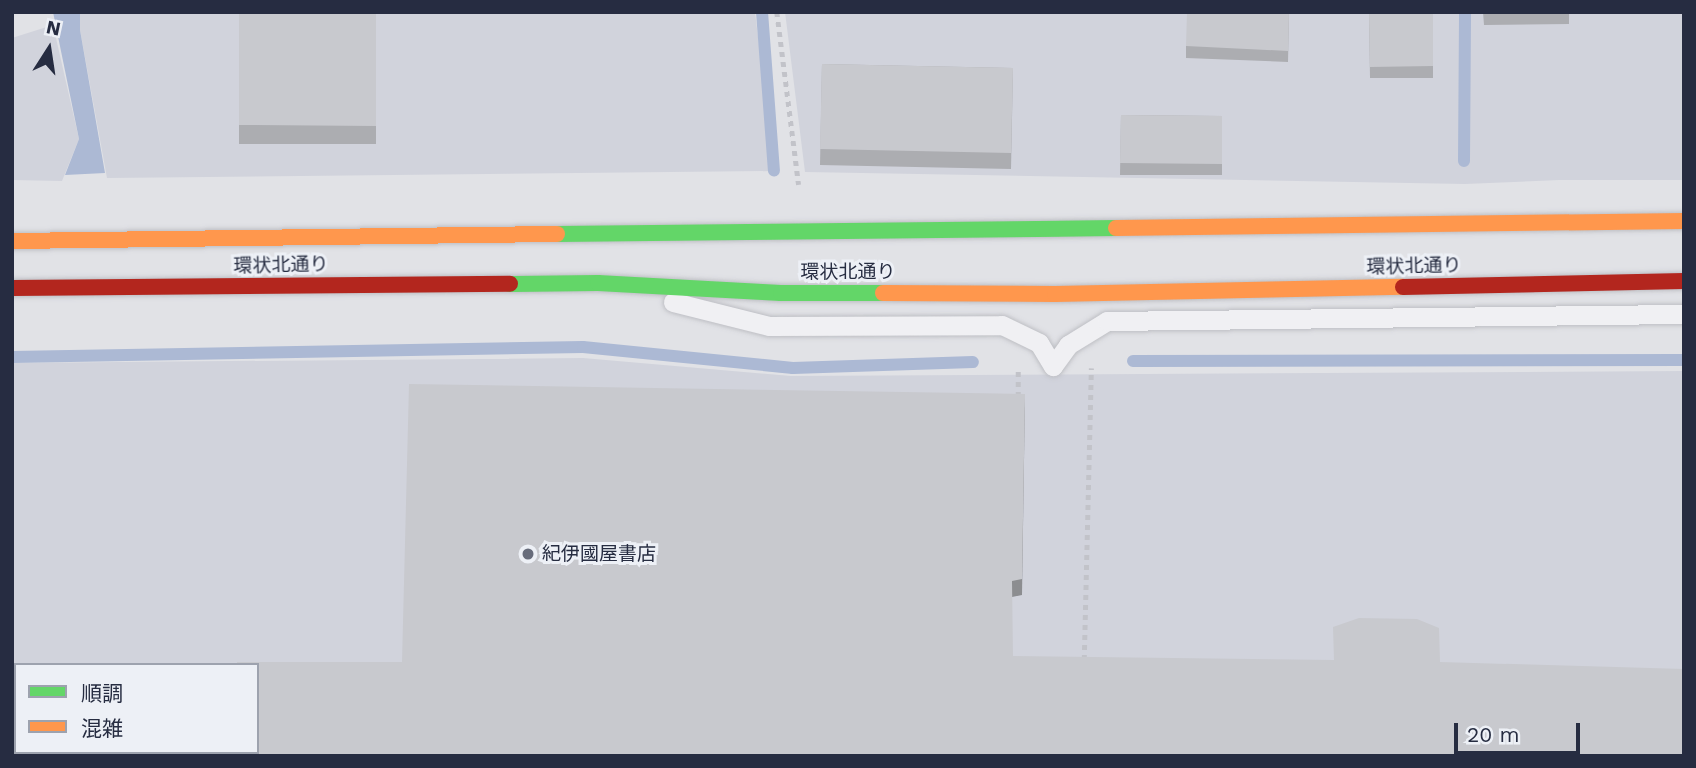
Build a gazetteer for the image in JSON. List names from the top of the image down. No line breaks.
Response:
{"streets":{"highway":["環状北通り"]},"places":["紀伊國屋書店"],"legend":["順調","混雑"],"scale_bar":"20 m","north":"top"}
